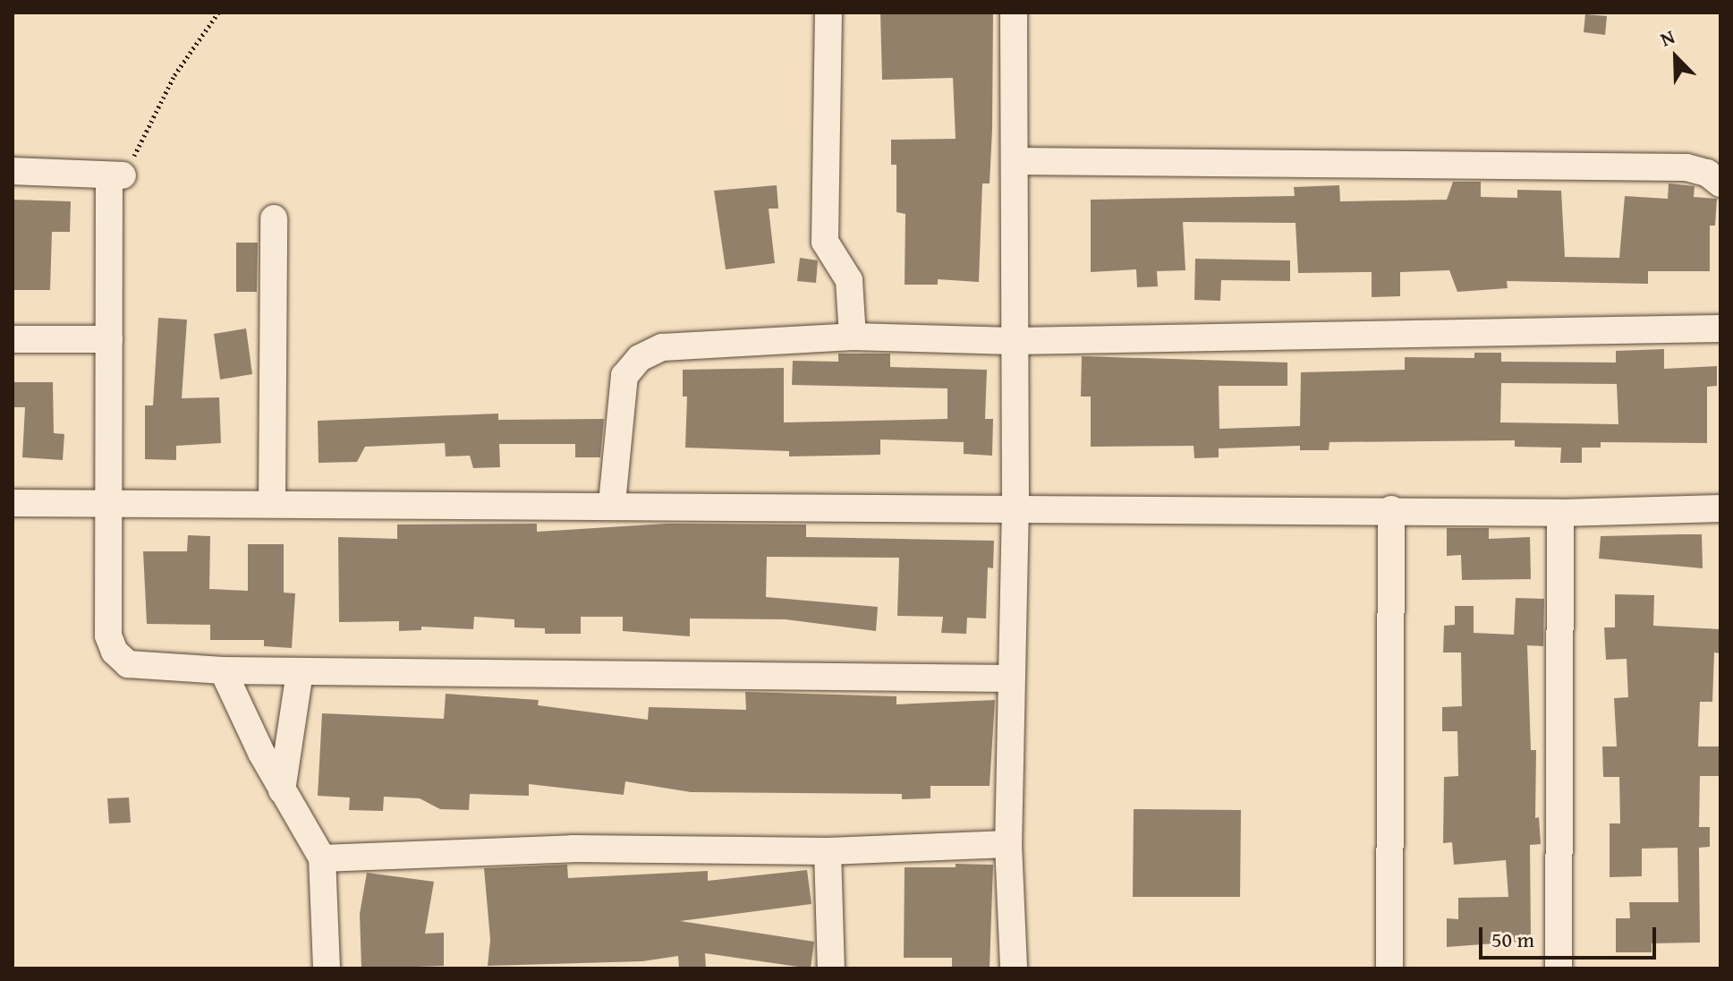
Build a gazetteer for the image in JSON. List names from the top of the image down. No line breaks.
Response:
{"scale_bar":"50 m","north":"top left"}
